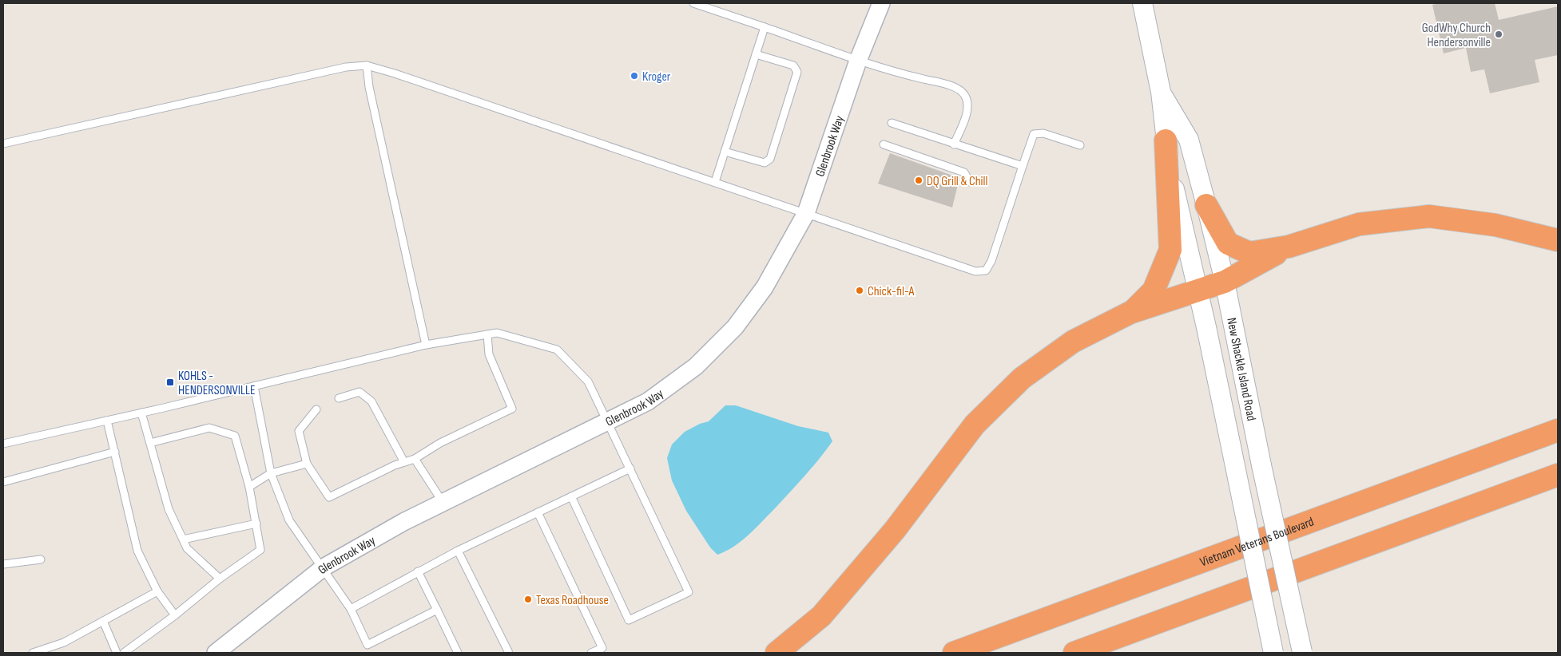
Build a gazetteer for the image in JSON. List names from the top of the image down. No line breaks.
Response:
{"streets":{"highway":["Vietnam Veterans Boulevard"],"main road":["New Shackle Island Road"],"street":["Glenbrook Way"]},"places":{"other":["GodWhy Church Hendersonville","Kroger","DQ Grill & Chill","Chick-fil-A","Texas Roadhouse"],"transit":["KOHLS - HENDERSONVILLE"]}}
